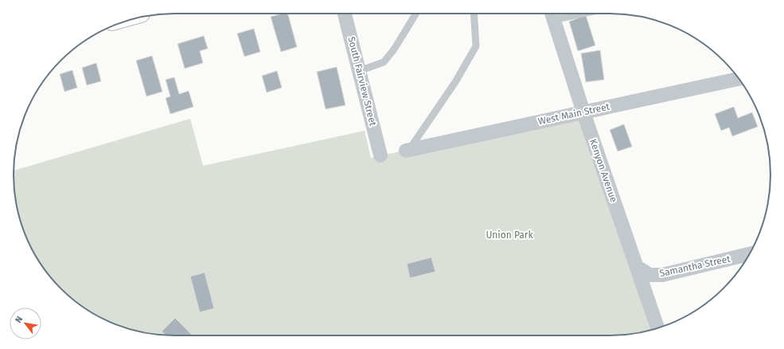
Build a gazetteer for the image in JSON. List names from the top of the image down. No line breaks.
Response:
{"streets":{"street":["South Fairview Street","West Main Street","Kenyon Avenue","Samantha Street"]},"crossings":[["West Main Street","Kenyon Avenue"],["Kenyon Avenue","Samantha Street"]],"parks":["Union Park"],"north":"top left"}
